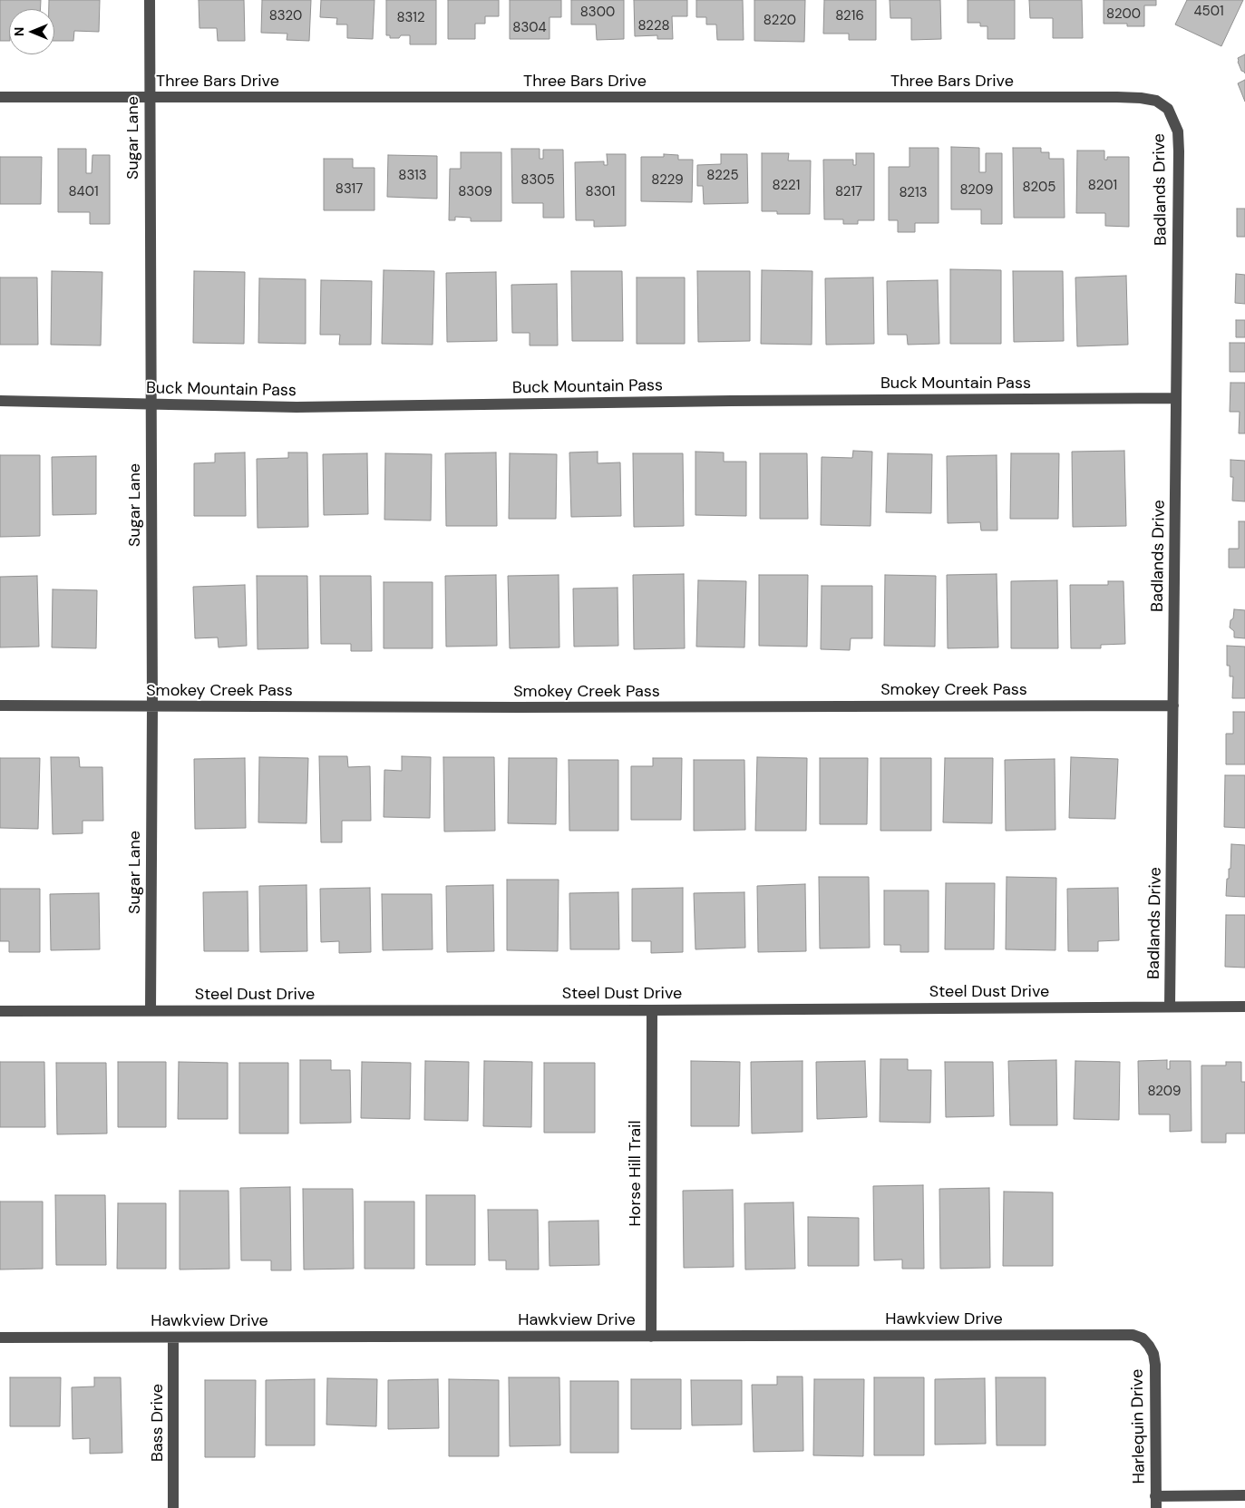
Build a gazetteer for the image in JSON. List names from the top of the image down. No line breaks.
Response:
{"streets":{"street":["Three Bars Drive","Sugar Lane","Badlands Drive","Buck Mountain Pass","Smokey Creek Pass","Steel Dust Drive","Horse Hill Trail","Hawkview Drive","Bass Drive","Harlequin Drive"]},"crossings":[["Three Bars Drive","Sugar Lane"],["Three Bars Drive","Badlands Drive"],["Sugar Lane","Buck Mountain Pass"],["Sugar Lane","Smokey Creek Pass"],["Sugar Lane","Steel Dust Drive"],["Badlands Drive","Buck Mountain Pass"],["Badlands Drive","Smokey Creek Pass"],["Badlands Drive","Steel Dust Drive"],["Steel Dust Drive","Horse Hill Trail"],["Horse Hill Trail","Hawkview Drive"],["Hawkview Drive","Bass Drive"],["Hawkview Drive","Harlequin Drive"]],"house_numbers":["4501","8300","8200","8320","8216","8312","8220","8228","8304","8313","8225","8305","8229","8221","8201","8205","8317","8209","8401","8309","8301","8217","8213","8209"],"north":"left"}
